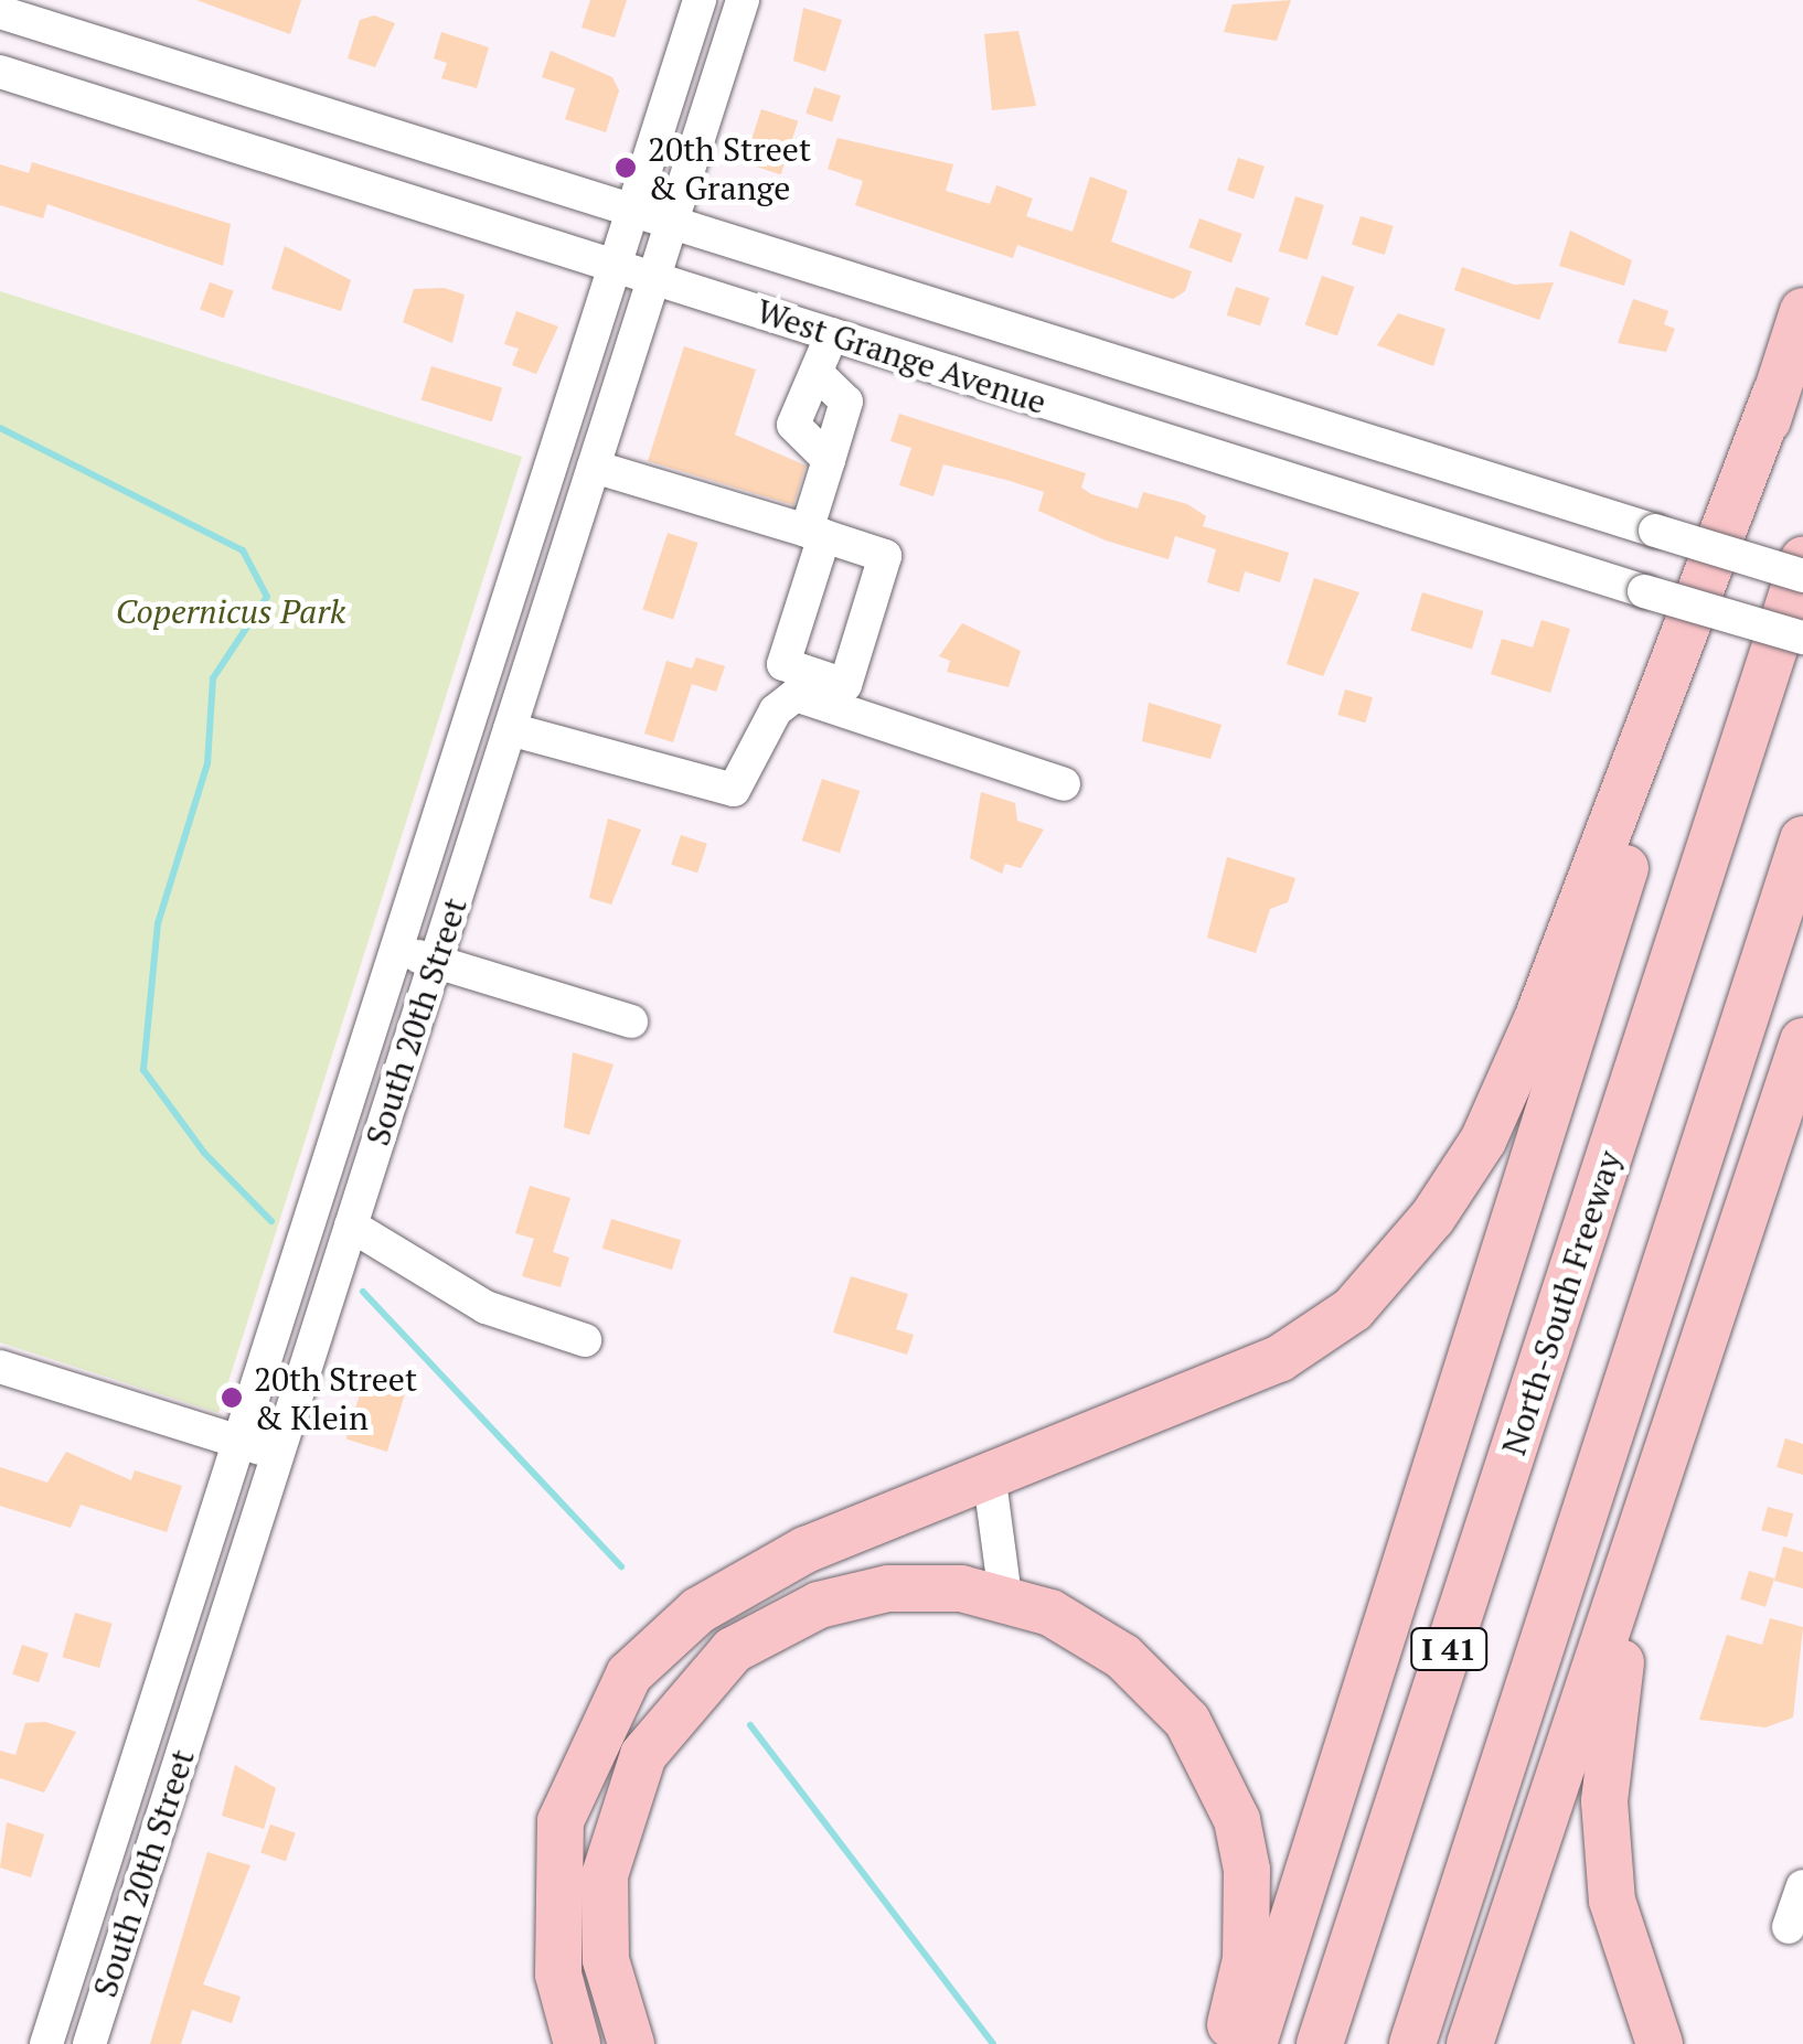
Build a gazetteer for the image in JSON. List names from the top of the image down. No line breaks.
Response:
{"streets":{"highway":["North-South Freeway","I 41"],"street":["West Grange Avenue","South 20th Street"]},"crossings":[["West Grange Avenue","South 20th Street"]],"parks":["Copernicus Park"],"places":["20th Street & Grange","20th Street & Klein"]}
